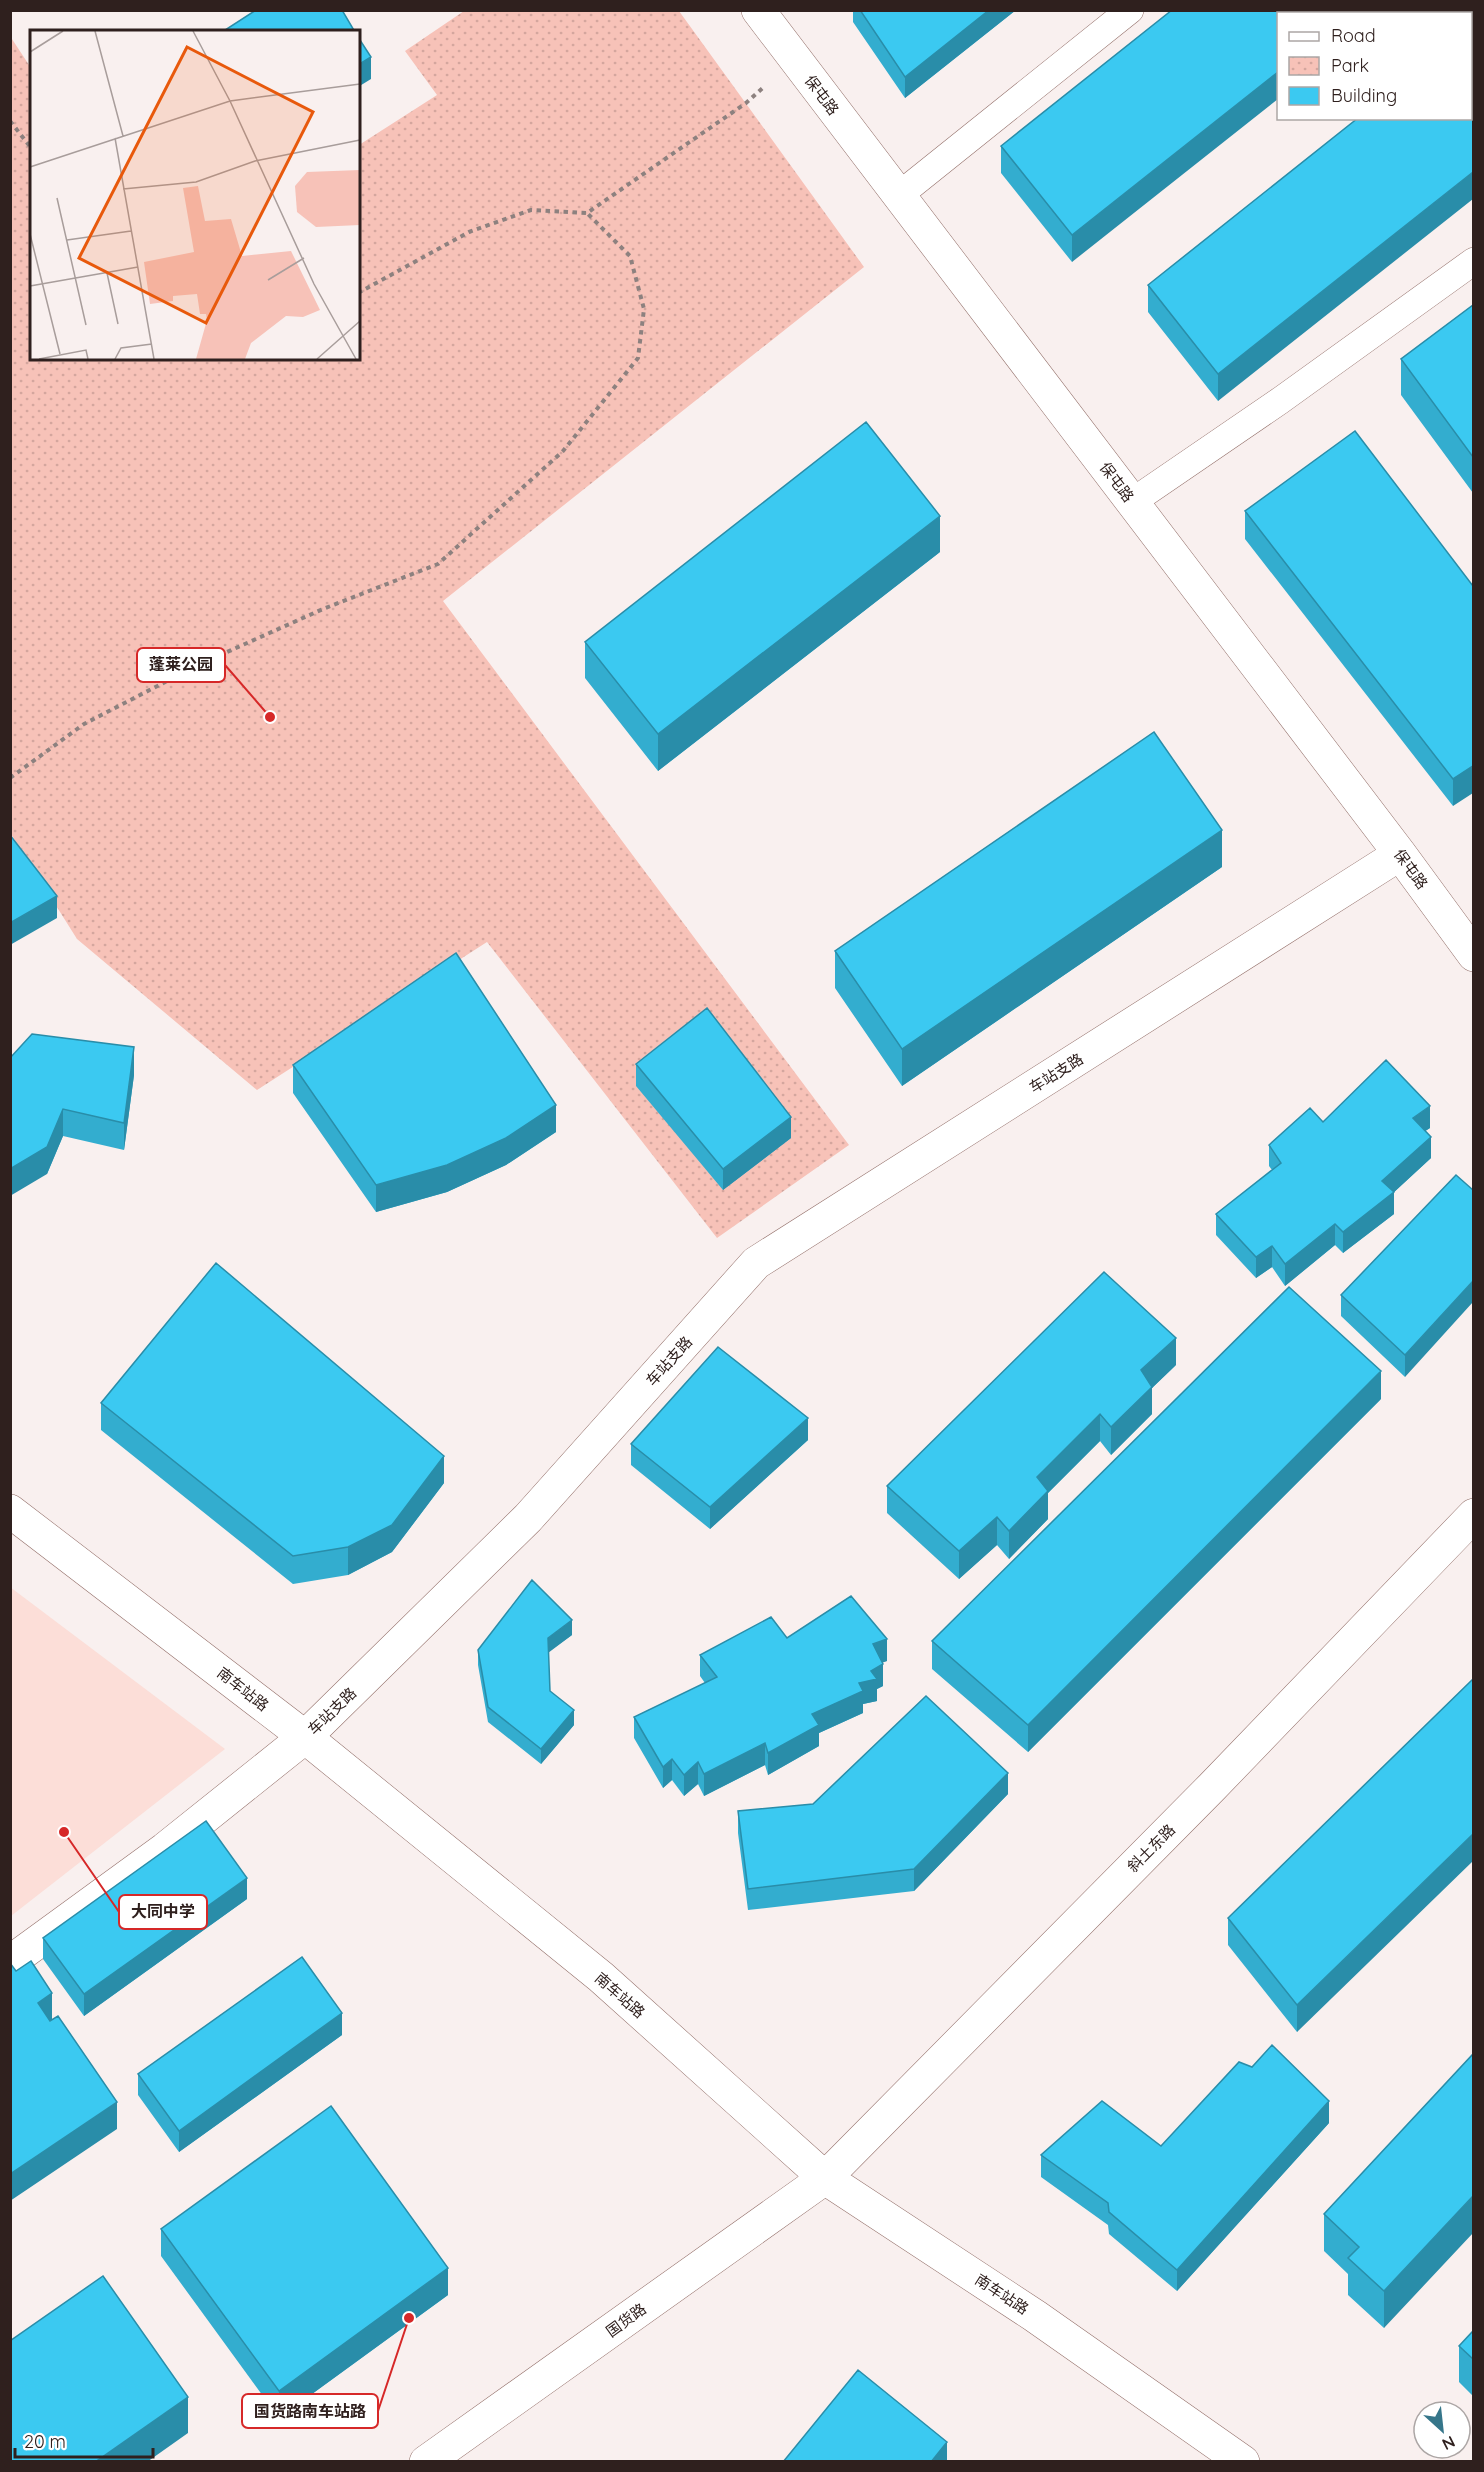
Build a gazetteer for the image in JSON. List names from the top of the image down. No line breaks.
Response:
{"streets":{"street":["保屯路","车站支路","南车站路","斜土东路","国货路"]},"crossings":[["保屯路","车站支路"],["车站支路","南车站路"],["南车站路","斜土东路"],["南车站路","国货路"],["斜土东路","国货路"]],"places":["蓬莱公园","大同中学","国货路南车站路"],"legend":["Road","Park","Building"],"scale_bar":"20 m","north":"bottom right"}
